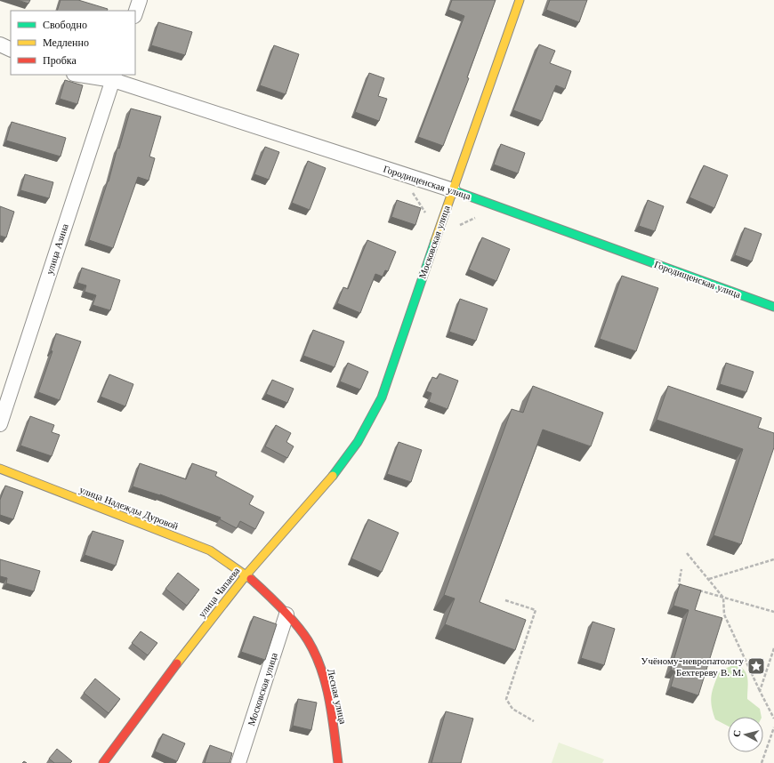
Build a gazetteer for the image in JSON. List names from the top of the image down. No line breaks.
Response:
{"streets":{"street":["Городищенская улица","Московская улица","улица Азина","улица Надежды Дуровой","улица Чапаева","Лесная улица"]},"crossings":[["Городищенская улица","Московская улица"],["Городищенская улица","улица Азина"],["Московская улица","улица Чапаева"],["Московская улица","Лесная улица"],["улица Надежды Дуровой","улица Чапаева"],["улица Надежды Дуровой","Лесная улица"],["улица Чапаева","Лесная улица"]],"places":{"place":["Учёному-невропатологу Бехтереву В. М."]},"legend":["Свободно","Медленно","Пробка"],"north":"left"}
